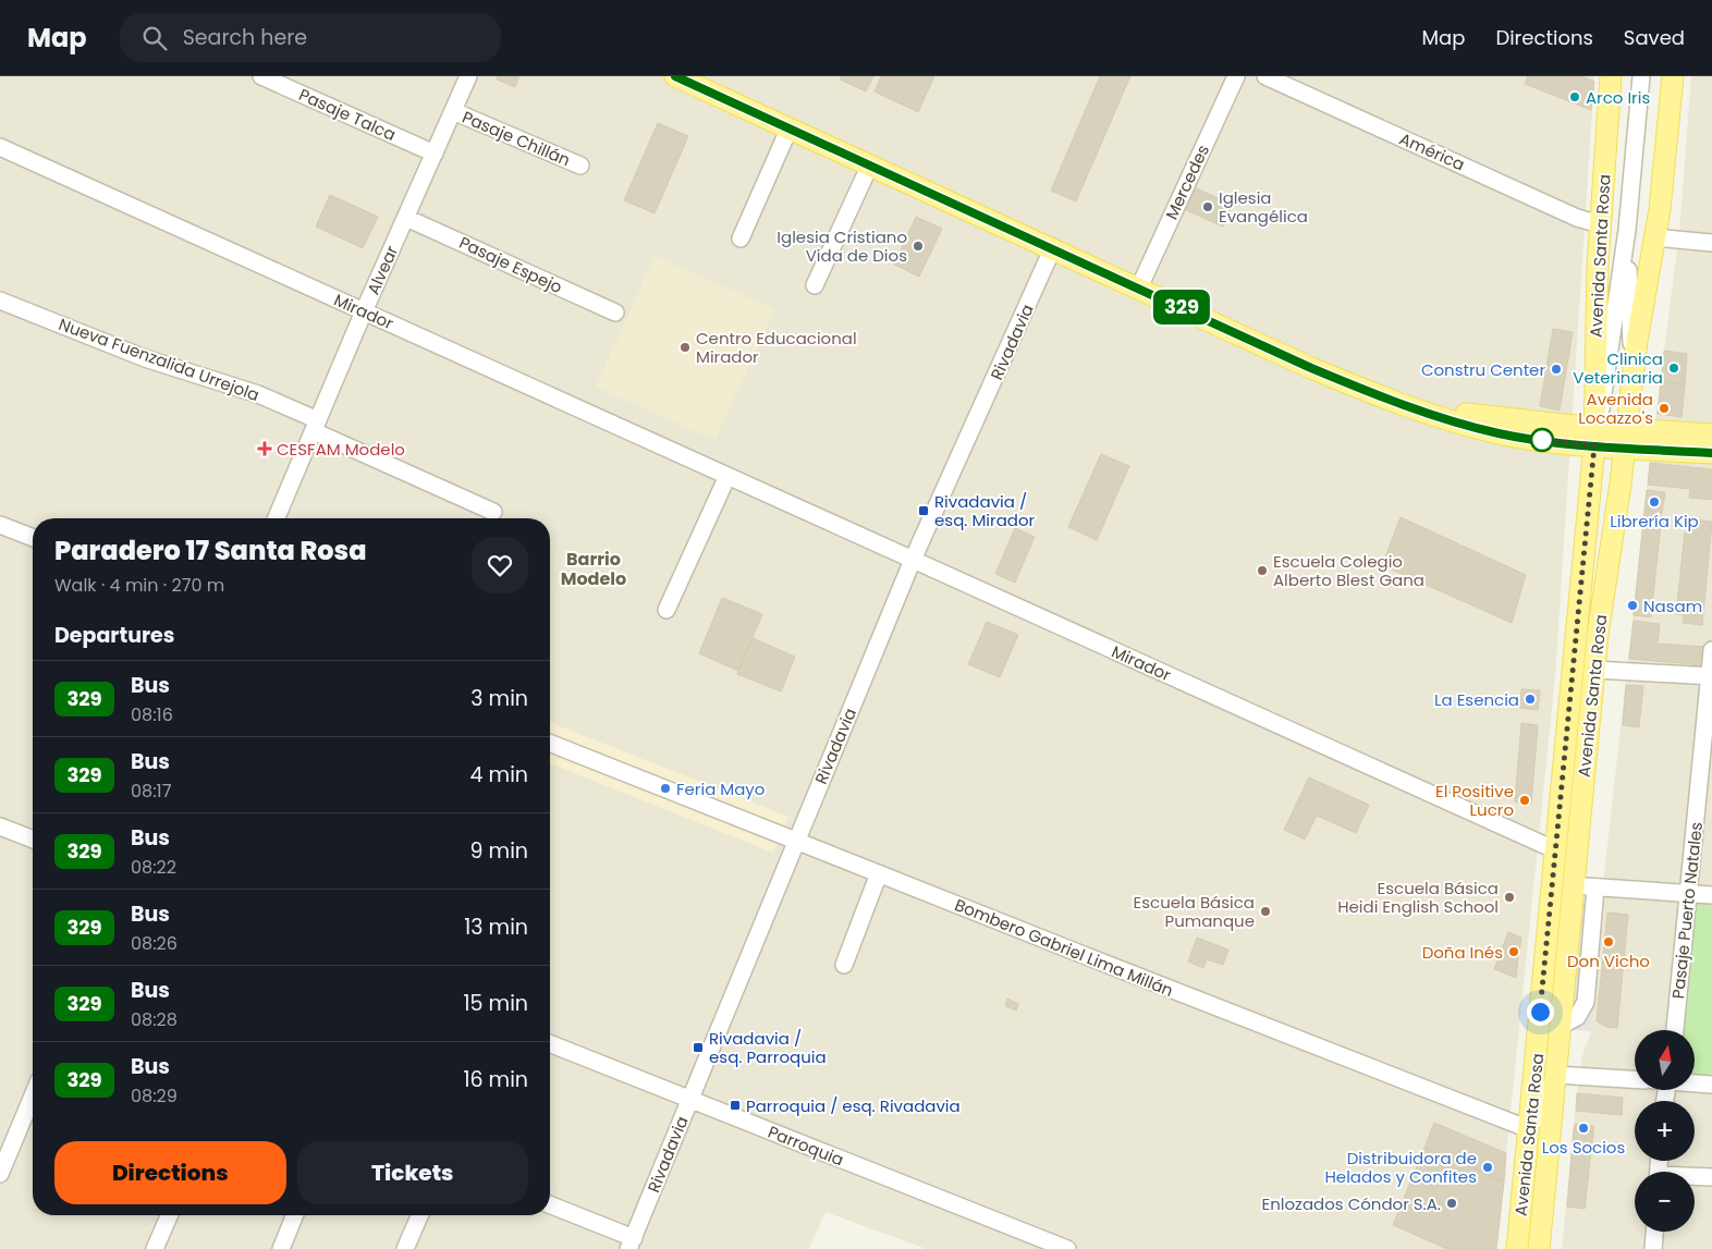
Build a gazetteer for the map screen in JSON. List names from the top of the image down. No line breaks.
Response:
{"streets":{"main road":["Avenida Santa Rosa"],"street":["Pasaje Talca","Pasaje Chillán","América","Mercedes","Pasaje Espejo","Alvear","Mirador","Rivadavia","Nueva Fuenzalida Urrejola","Pasaje Puerto Natales","Bombero Gabriel Lima Millán","Parroquia"]},"crossings":[["Pasaje Talca","Alvear"],["Pasaje Chillán","Alvear"],["América","Avenida Santa Rosa"],["Avenida Santa Rosa","Mirador"],["Avenida Santa Rosa","Bombero Gabriel Lima Millán"],["Pasaje Espejo","Alvear"],["Alvear","Mirador"],["Alvear","Nueva Fuenzalida Urrejola"],["Mirador","Rivadavia"],["Rivadavia","Bombero Gabriel Lima Millán"],["Rivadavia","Parroquia"]],"districts":["Barrio Modelo"],"places":{"other":["Arco Iris","Iglesia Evangélica","Iglesia Cristiano Vida de Dios","Centro Educacional Mirador","Clinica Veterinaria","Constru Center","Avenida Locazzo's","Librería Kip","Escuela Colegio Alberto Blest Gana","Nasam","La Esencia","Feria Mayo","El Positive Lucro","Escuela Básica Heidi English School","Escuela Básica Pumanque","Don Vicho","Doña Inés","Los Socios","Distribuidora de Helados y Confites","Enlozados Cóndor S.A."],"health":["CESFAM Modelo"],"transit":["Rivadavia / esq. Mirador","Rivadavia / esq. Parroquia","Parroquia / esq. Rivadavia"]},"lines":["bus line 329"],"north":"top","page":{"header":"Map","search":"Search here","nav":["Map","Directions","Saved"],"on_map":"329","heading":[["Paradero 17 Santa Rosa","Walk · 4 min · 270 m"],"Departures"],"list":[{"mark":"329","name":"Bus","note":"08:16","value":"3 min"},{"mark":"329","name":"Bus","note":"08:17","value":"4 min"},{"mark":"329","name":"Bus","note":"08:22","value":"9 min"},{"mark":"329","name":"Bus","note":"08:26","value":"13 min"},{"mark":"329","name":"Bus","note":"08:28","value":"15 min"},{"mark":"329","name":"Bus","note":"08:29","value":"16 min"}],"map_buttons":["+","−"],"buttons":["Directions","Tickets"]}}
